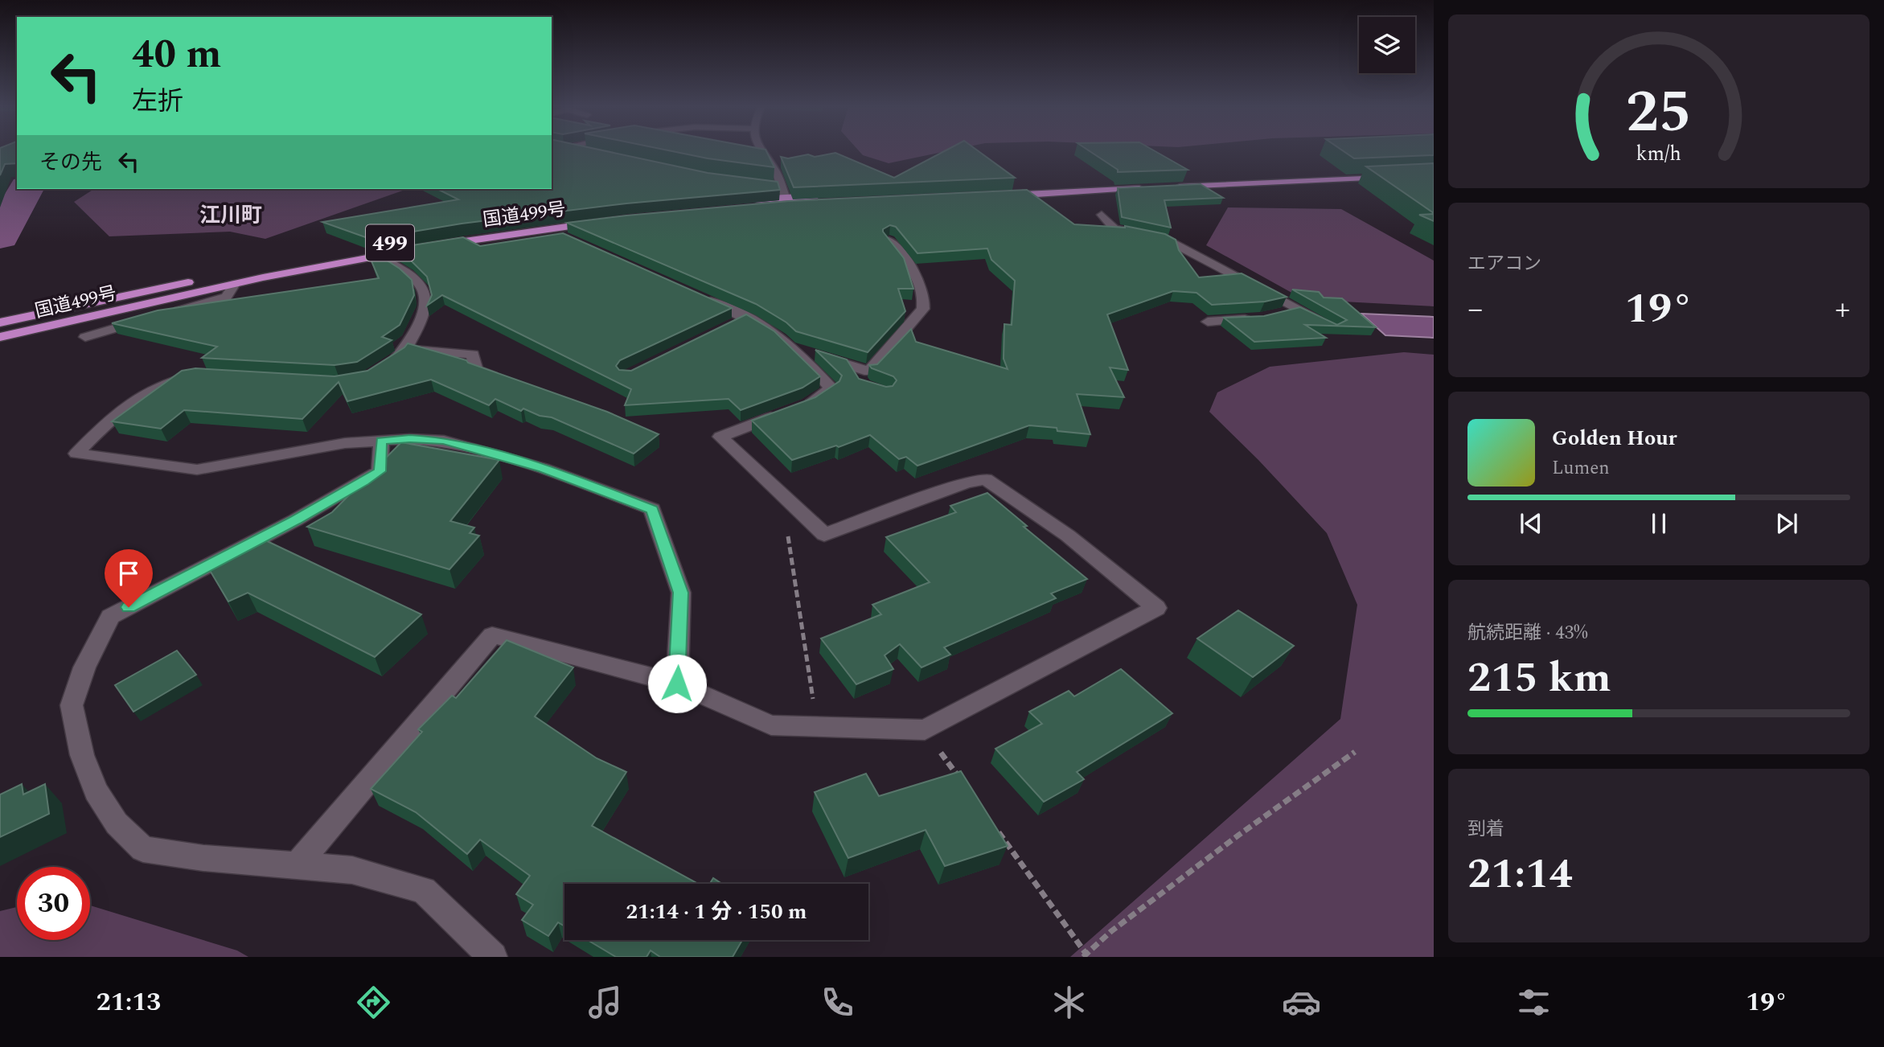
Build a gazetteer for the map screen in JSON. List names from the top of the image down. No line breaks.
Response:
{"streets":{"highway":["国道499号","499"]},"districts":["江川町"],"page":{"turn":["40 m","左折"],"then":"その先","tile":["エアコン",["航続距離 · 43%","215 km"],["到着","21:14"]],"heat":["−","19°","+"],"song":["Golden Hour","Lumen"],"limit":"30","trip":"21:14 · 1 分 · 150 m","tabs":["21:13","19°"],"gauge":["25","km/h"]}}
